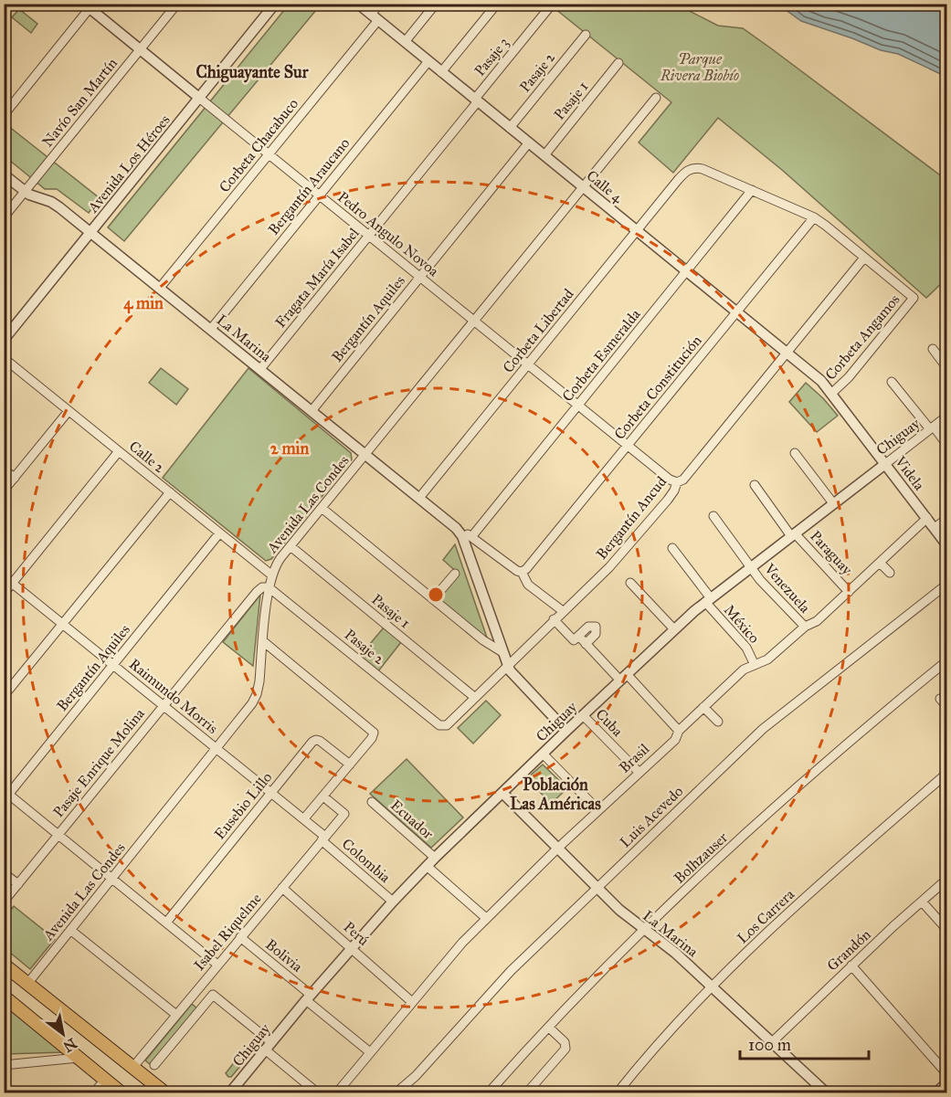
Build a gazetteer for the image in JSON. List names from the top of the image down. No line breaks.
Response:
{"streets":{"street":["Pasaje 3","Pasaje 2","Pasaje 1","Navío San Martín","Corbeta Chacabuco","Avenida Los Héroes","Bergantín Araucano","Calle 4","Pedro Angulo Novoa","Fragata María Isabel","Bergantín Aquiles","Corbeta Libertad","Corbeta Angamos","La Marina","Corbeta Esmeralda","Corbeta Constitución","Chiguay","Calle 2","Videla","Avenida Las Condes","Bergantín Ancud","Paraguay","Venezuela","México","Raimundo Morris","Cuba","Brasil","Pasaje Enrique Molina","Eusebio Lillo","Luis Acevedo","Ecuador","Bolhzauser","Colombia","Los Carrera","Isabel Riquelme","Perú","Grandón","Bolivia"]},"crossings":[["Pasaje 3","Calle 4"],["Pasaje 3","Fragata María Isabel"],["Pasaje 2","Calle 4"],["Pasaje 2","Avenida Las Condes"],["Pasaje 2","Bergantín Ancud"],["Pasaje 2","Pasaje Enrique Molina"],["Pasaje 1","Calle 4"],["Pasaje 1","Avenida Las Condes"],["Pasaje 1","Bergantín Ancud"],["Navío San Martín","Pedro Angulo Novoa"],["Navío San Martín","La Marina"],["Corbeta Chacabuco","Calle 4"],["Corbeta Chacabuco","Pedro Angulo Novoa"],["Corbeta Chacabuco","La Marina"],["Avenida Los Héroes","Pedro Angulo Novoa"],["Avenida Los Héroes","La Marina"],["Bergantín Araucano","Calle 4"],["Bergantín Araucano","Pedro Angulo Novoa"],["Bergantín Araucano","La Marina"],["Calle 4","Fragata María Isabel"],["Calle 4","Bergantín Aquiles"],["Calle 4","Corbeta Libertad"],["Calle 4","Corbeta Angamos"],["Calle 4","Corbeta Esmeralda"],["Calle 4","Corbeta Constitución"],["Calle 4","Videla"],["Calle 4","Avenida Las Condes"],["Calle 4","Bergantín Ancud"],["Pedro Angulo Novoa","Fragata María Isabel"],["Pedro Angulo Novoa","Bergantín Aquiles"],["Pedro Angulo Novoa","Corbeta Libertad"],["Pedro Angulo Novoa","Corbeta Esmeralda"],["Pedro Angulo Novoa","Corbeta Constitución"],["Pedro Angulo Novoa","Avenida Las Condes"],["Pedro Angulo Novoa","Bergantín Ancud"],["Fragata María Isabel","La Marina"],["Bergantín Aquiles","La Marina"],["Bergantín Aquiles","Calle 2"],["Bergantín Aquiles","Raimundo Morris"],["Corbeta Libertad","La Marina"],["Corbeta Libertad","Corbeta Esmeralda"],["Corbeta Angamos","Videla"],["Corbeta Angamos","Bergantín Ancud"],["La Marina","Corbeta Esmeralda"],["La Marina","Corbeta Constitución"],["La Marina","Chiguay"],["La Marina","Avenida Las Condes"],["La Marina","Bergantín Ancud"],["La Marina","Brasil"],["La Marina","Luis Acevedo"],["La Marina","Bolhzauser"],["La Marina","Los Carrera"],["La Marina","Grandón"],["Chiguay","Videla"],["Chiguay","Paraguay"],["Chiguay","Venezuela"],["Chiguay","México"],["Chiguay","Cuba"],["Chiguay","Ecuador"],["Chiguay","Colombia"],["Chiguay","Perú"],["Chiguay","Bolivia"],["Calle 2","Avenida Las Condes"],["Videla","Brasil"],["Avenida Las Condes","Raimundo Morris"],["Avenida Las Condes","Pasaje Enrique Molina"],["Paraguay","Brasil"],["Venezuela","Brasil"],["México","Brasil"],["Raimundo Morris","Pasaje Enrique Molina"],["Raimundo Morris","Eusebio Lillo"],["Raimundo Morris","Colombia"],["Raimundo Morris","Isabel Riquelme"],["Cuba","Brasil"],["Brasil","Perú"],["Brasil","Bolivia"],["Colombia","Isabel Riquelme"],["Isabel Riquelme","Perú"],["Isabel Riquelme","Bolivia"]],"districts":["Chiguayante Sur","Población Las Américas"],"parks":["Parque Rivera Biobío"],"scale_bar":"100 m","north":"bottom right","rings":["4 min","2 min"]}
